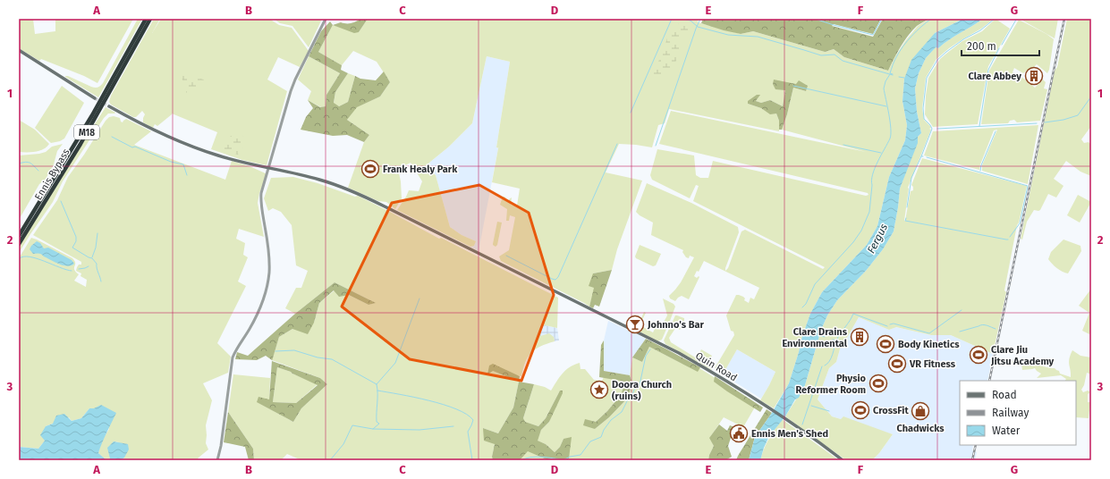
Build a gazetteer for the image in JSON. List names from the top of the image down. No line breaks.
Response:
{"streets":{"highway":["M18","Ennis Bypass"],"main road":["Quin Road"]},"water":["Fergus"],"places":{"building":["Clare Abbey","Clare Drains Environmental"],"sports":["Frank Healy Park","Body Kinetics","Clare Jiu Jitsu Academy","VR Fitness","Physio Reformer Room","CrossFit"],"bar":["Johnno's Bar"],"place":["Doora Church (ruins)"],"shop":["Chadwicks"],"public building":["Ennis Men's Shed"]},"legend":["Road","Railway","Water"],"scale_bar":"200 m","grid":{"columns":["A","B","C","D","E","F","G"],"rows":["1","2","3"]}}
